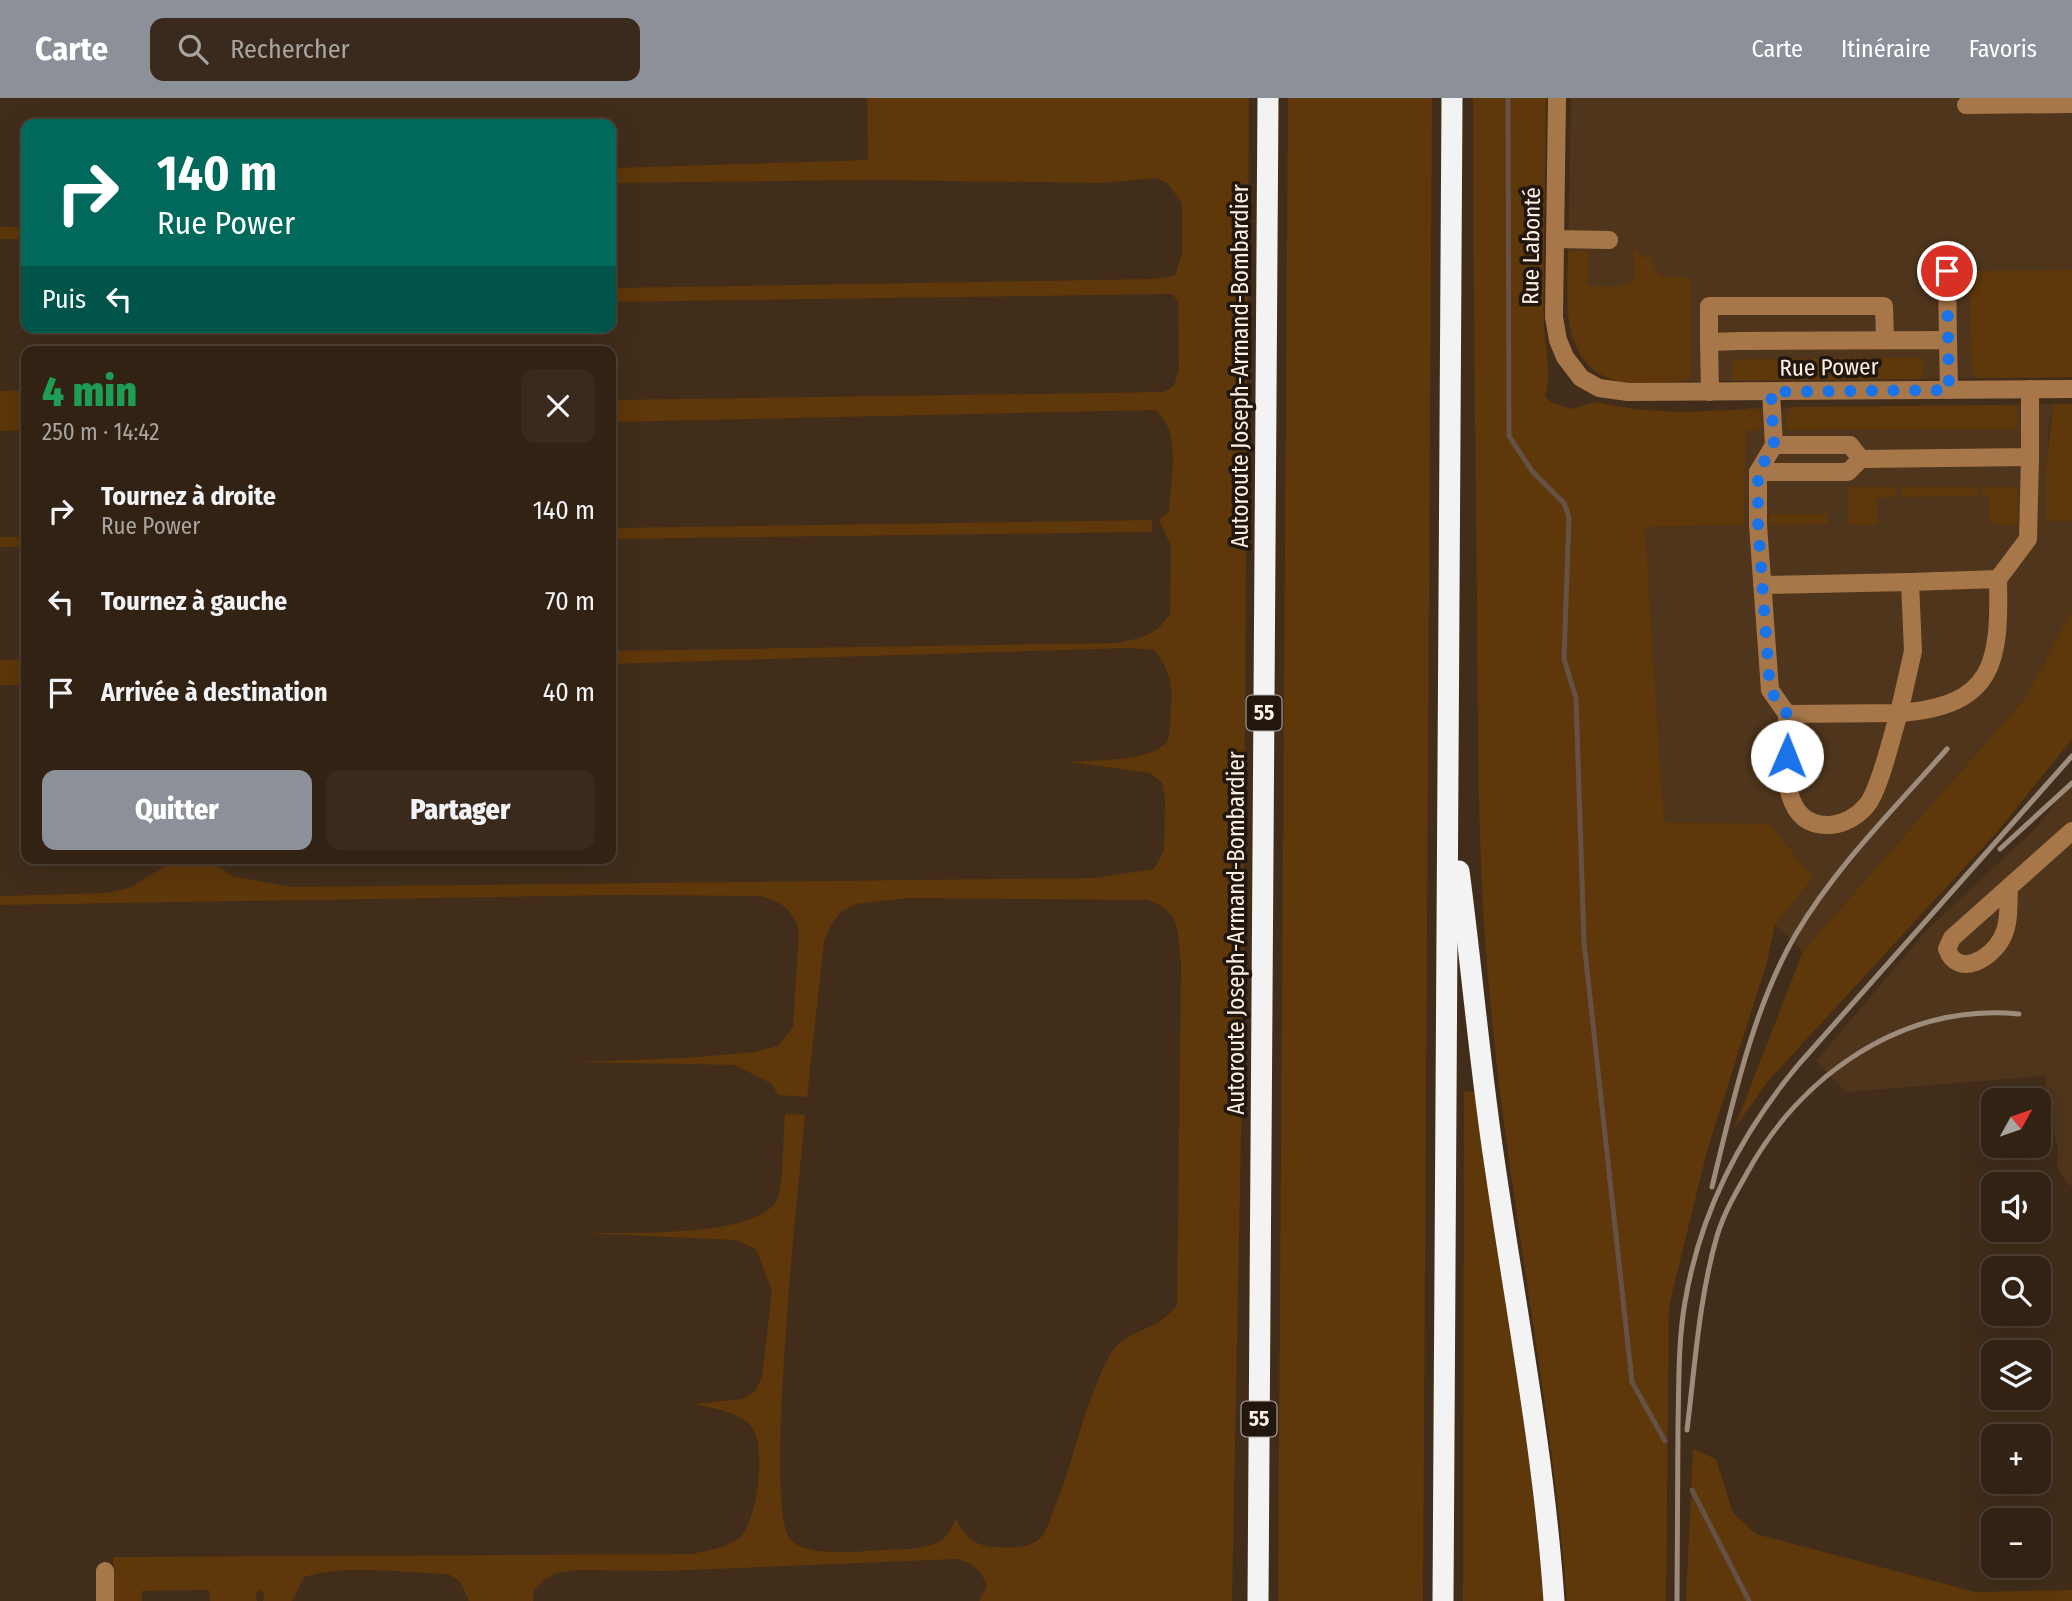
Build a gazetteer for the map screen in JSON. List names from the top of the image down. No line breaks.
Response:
{"streets":{"highway":["Autoroute Joseph-Armand-Bombardier","55"],"street":["Rue Labonté","Rue Power"]},"crossings":[["Rue Labonté","Rue Power"]],"north":"top right","page":{"header":"Carte","search":"Rechercher","nav":["Carte","Itinéraire","Favoris"],"turn":["140 m","Rue Power"],"then":"Puis","heading":["4 min","250 m · 14:42"],"list":[{"name":"Tournez à droite","note":"Rue Power","value":"140 m"},{"name":"Tournez à gauche","value":"70 m"},{"name":"Arrivée à destination","value":"40 m"}],"buttons":["Quitter","Partager"],"map_buttons":["+","−"]}}
